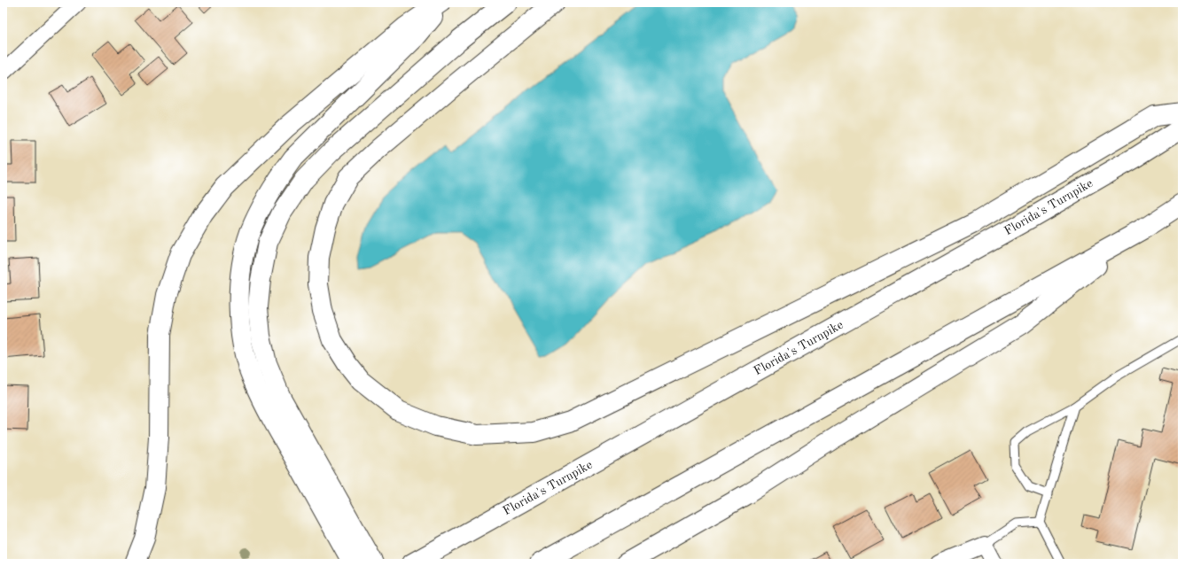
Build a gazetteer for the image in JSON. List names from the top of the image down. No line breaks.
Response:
{"streets":{"highway":["Florida's Turnpike"]}}
